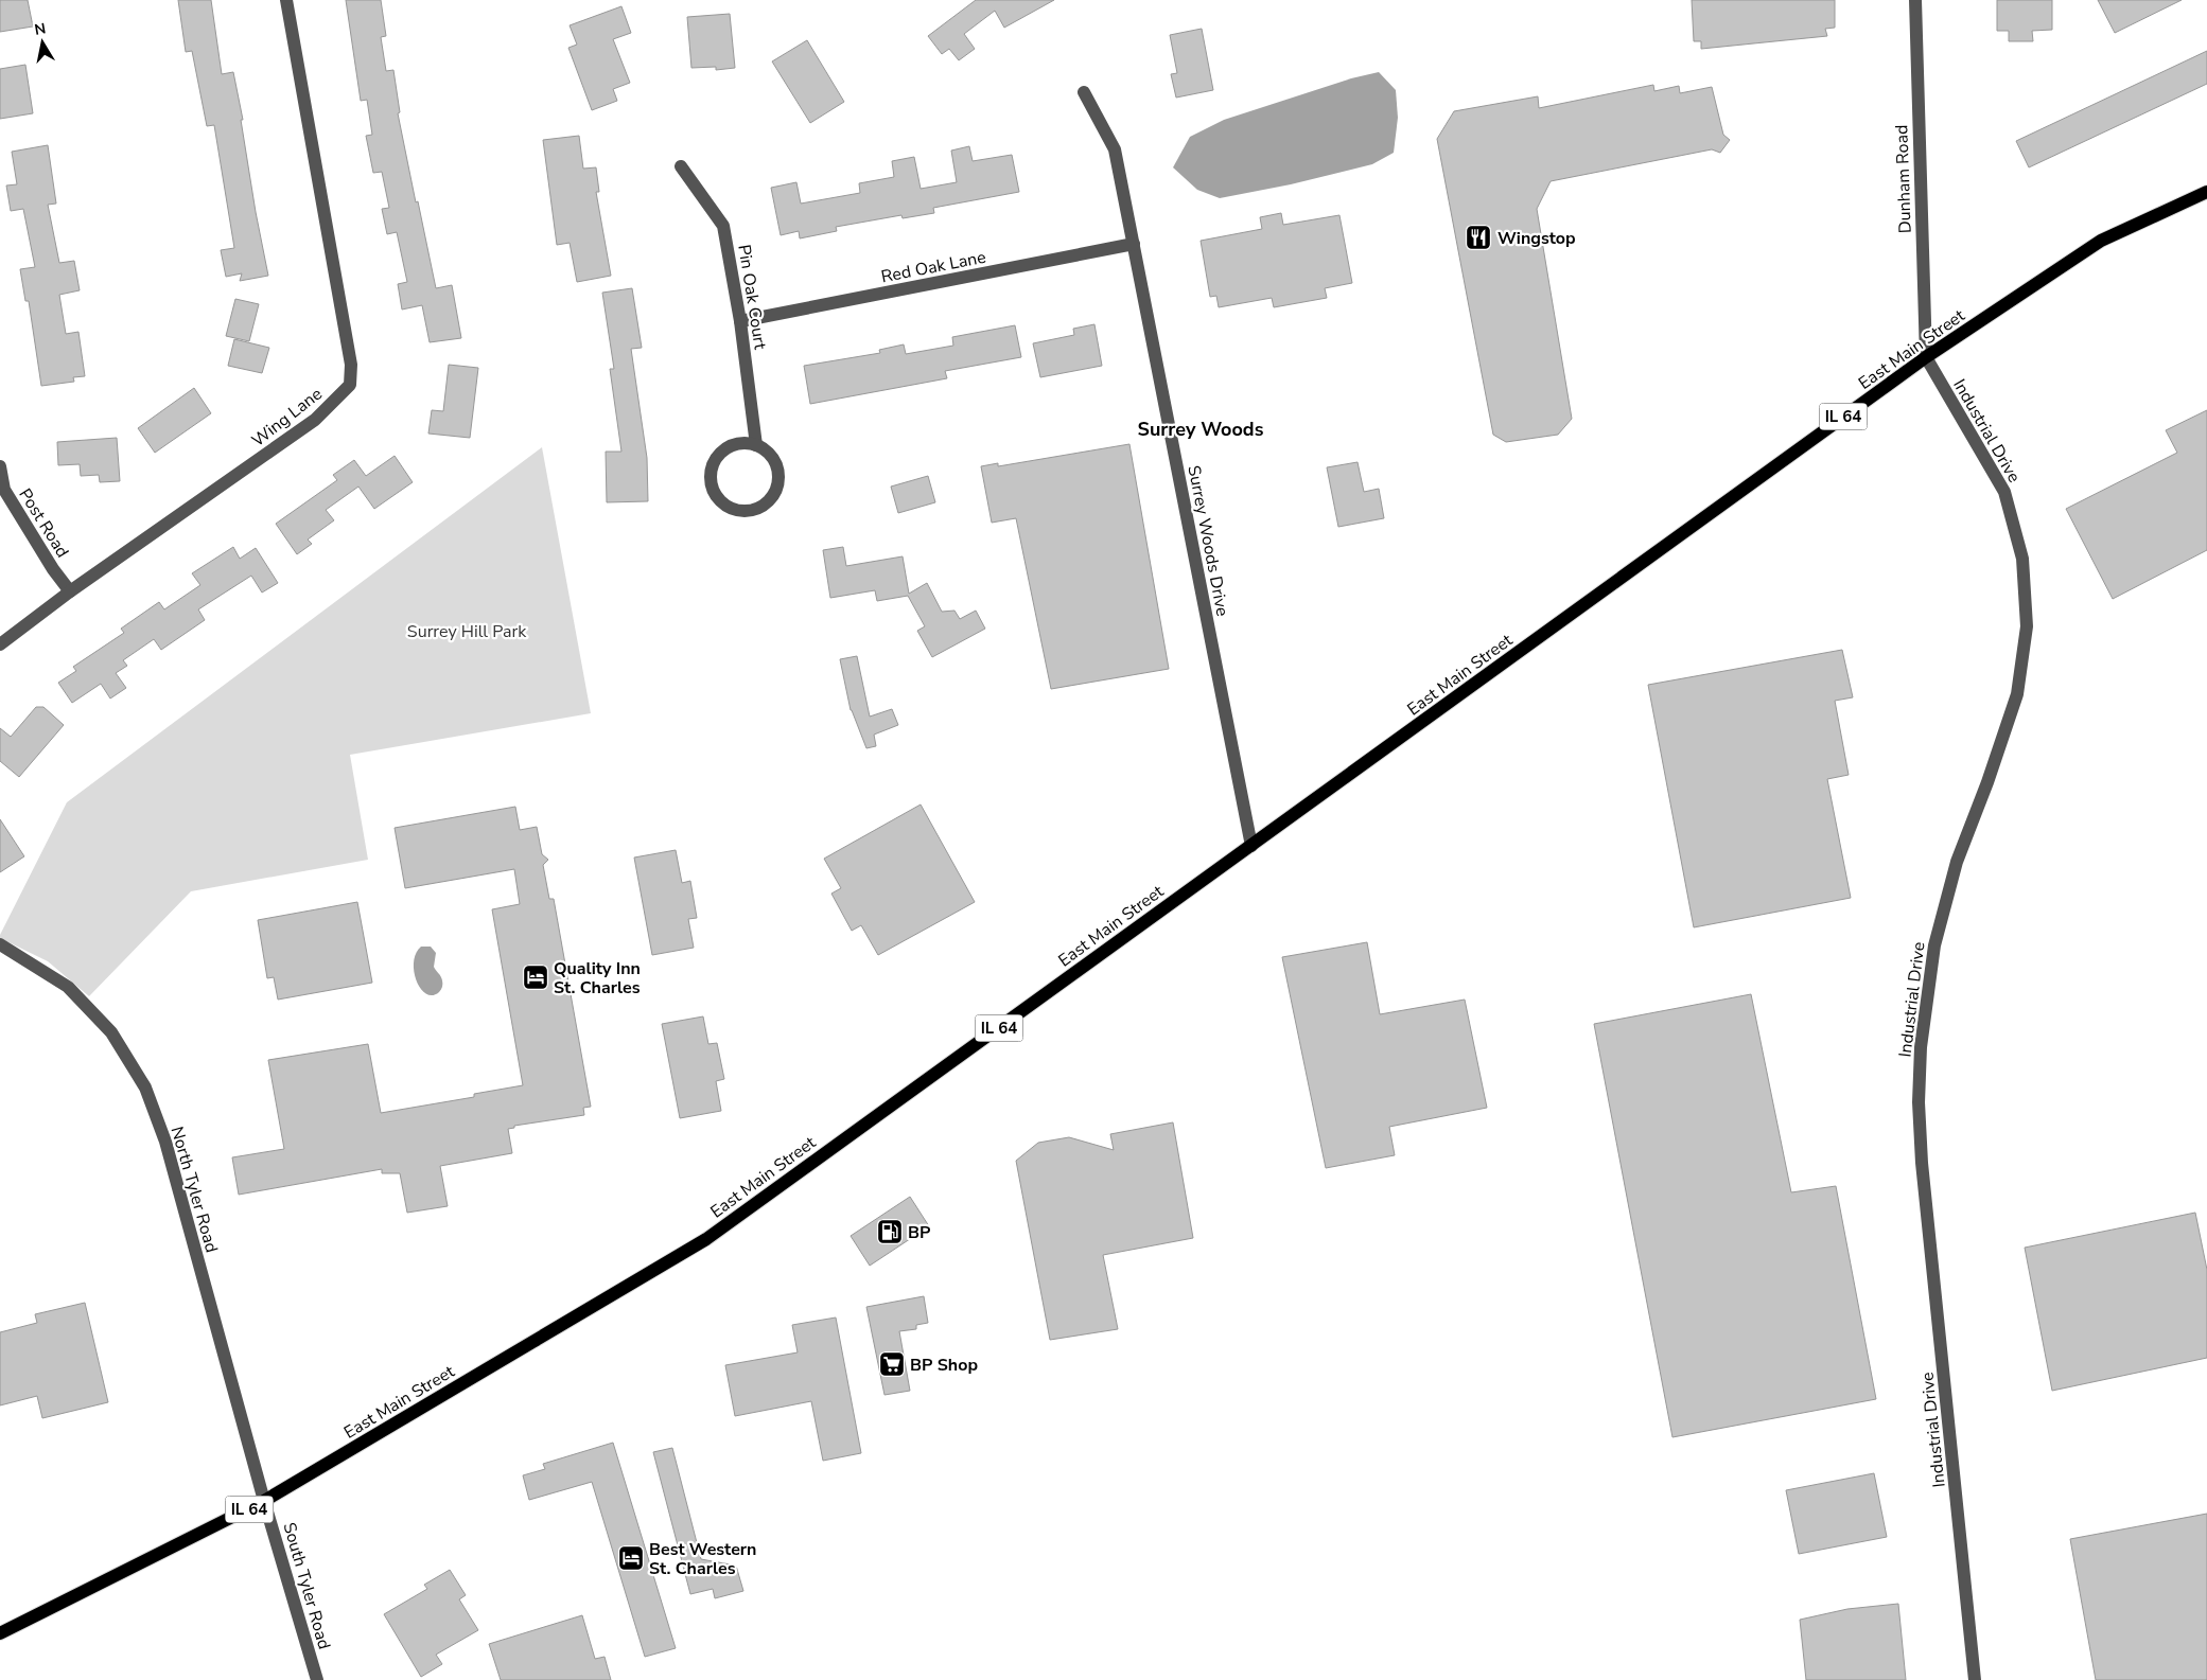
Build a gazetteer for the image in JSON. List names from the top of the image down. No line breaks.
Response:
{"streets":{"main road":["East Main Street","IL 64"],"street":["Dunham Road","Red Oak Lane","Pin Oak Court","Wing Lane","Industrial Drive","Post Road","Surrey Woods Drive","North Tyler Road","South Tyler Road"]},"crossings":[["Dunham Road","East Main Street"],["Dunham Road","Industrial Drive"],["Red Oak Lane","Pin Oak Court"],["Red Oak Lane","Surrey Woods Drive"],["East Main Street","Industrial Drive"],["East Main Street","Surrey Woods Drive"],["East Main Street","North Tyler Road"],["East Main Street","South Tyler Road"],["Wing Lane","Post Road"],["North Tyler Road","South Tyler Road"]],"districts":["Surrey Woods"],"parks":["Surrey Hill Park"],"places":{"restaurant":["Wingstop"],"hotel":["Quality Inn St. Charles","Best Western St. Charles"],"fuel station":["BP"],"supermarket":["BP Shop"]},"north":"top"}
